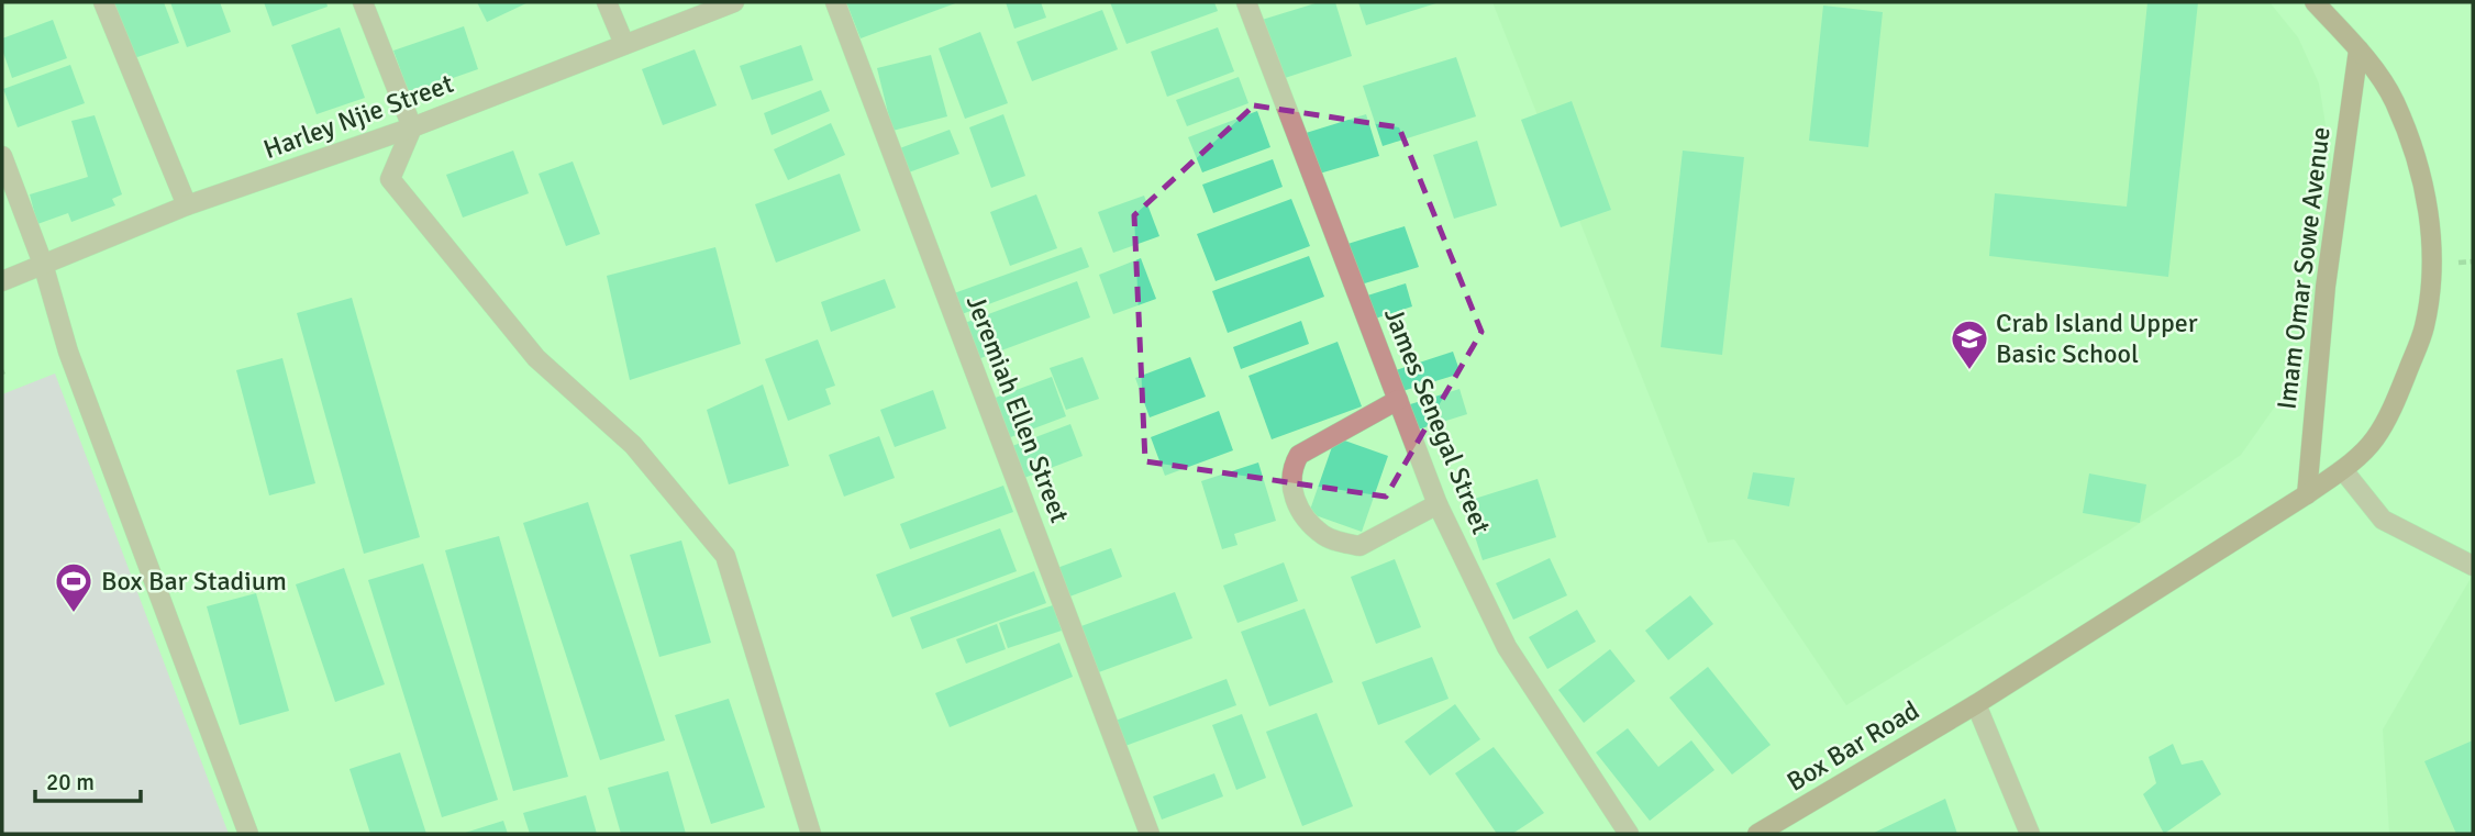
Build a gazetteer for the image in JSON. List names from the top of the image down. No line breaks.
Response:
{"streets":{"street":["Harley Njie Street","Imam Omar Sowe Avenue","Jeremiah Ellen Street","James Senegal Street","Box Bar Road"]},"places":{"school or university":["Crab Island Upper Basic School"],"sports":["Box Bar Stadium"]},"scale_bar":"20 m"}
